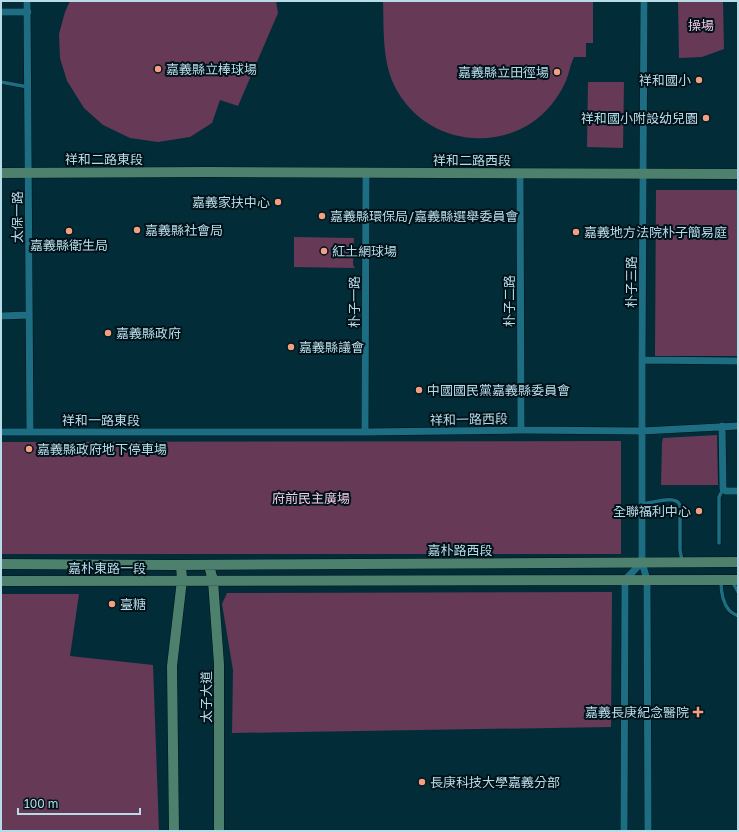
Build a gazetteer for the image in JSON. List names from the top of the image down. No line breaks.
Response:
{"streets":{"main road":["祥和二路東段","祥和二路西段","嘉朴路西段","嘉朴東路一段","太子大道"],"street":["太保一路","朴子三路","朴子二路","朴子一路","祥和一路西段","祥和一路東段"]},"crossings":[["祥和二路東段","祥和二路西段"],["祥和二路東段","太保一路"],["祥和二路西段","朴子三路"],["祥和二路西段","朴子二路"],["祥和二路西段","朴子一路"],["太保一路","祥和一路東段"],["朴子三路","祥和一路西段"],["朴子三路","嘉朴路西段"],["朴子二路","祥和一路西段"],["朴子一路","祥和一路西段"],["祥和一路西段","祥和一路東段"],["嘉朴路西段","嘉朴東路一段"],["嘉朴路西段","太子大道"],["嘉朴東路一段","太子大道"]],"parks":["操場","府前民主廣場"],"places":{"other":["嘉義縣立棒球場","嘉義縣立田徑場","祥和國小","祥和國小附設幼兒園","嘉義家扶中心","嘉義縣環保局/嘉義縣選舉委員會","嘉義縣社會局","嘉義縣衛生局","嘉義地方法院朴子簡易庭","紅土網球場","嘉義縣政府","嘉義縣議會","中國國民黨嘉義縣委員會","嘉義縣政府地下停車場","全聯福利中心","臺糖","長庚科技大學嘉義分部"],"health":["嘉義長庚紀念醫院"]},"scale_bar":"100 m"}
